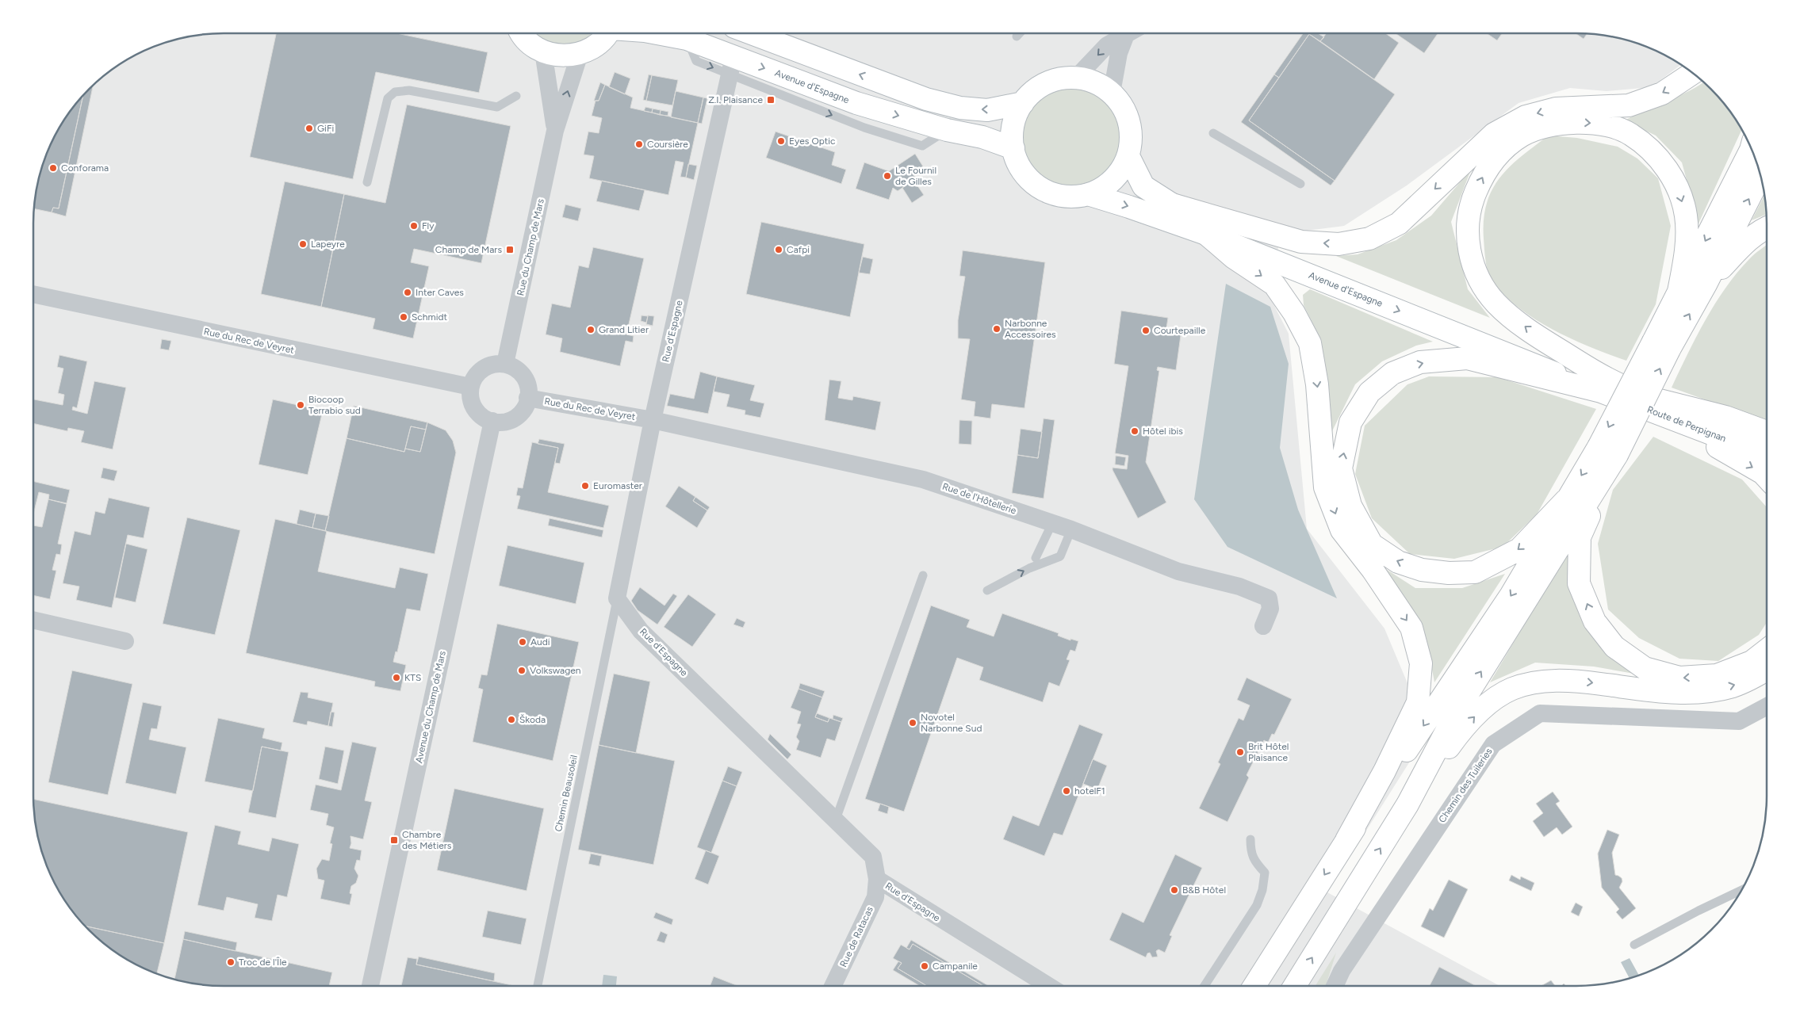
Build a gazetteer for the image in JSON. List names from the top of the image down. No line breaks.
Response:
{"streets":{"main road":["Avenue d'Espagne","Route de Perpignan"],"street":["Rue du Champ de Mars","Rue d'Espagne","Rue du Rec de Veyret","Rue de l'Hôtellerie","Avenue du Champ de Mars","Chemin des Tuileries","Rue de Ratacas"],"lane":["Chemin Beausoleil"]},"crossings":[["Avenue d'Espagne","Rue d'Espagne"],["Avenue d'Espagne","Route de Perpignan"],["Rue du Champ de Mars","Rue du Rec de Veyret"],["Rue du Champ de Mars","Avenue du Champ de Mars"],["Rue d'Espagne","Rue du Rec de Veyret"],["Rue d'Espagne","Rue de l'Hôtellerie"],["Rue d'Espagne","Chemin Beausoleil"],["Rue d'Espagne","Rue de Ratacas"],["Rue du Rec de Veyret","Rue de l'Hôtellerie"],["Rue du Rec de Veyret","Avenue du Champ de Mars"]],"places":{"transit":["Z.I. Plaisance","Champ de Mars","Chambre des Métiers"],"other":["GiFi","Eyes Optic","Coursière","Conforama","Le Fournil de Gilles","Fly","Lapeyre","Cafpi","Inter Caves","Schmidt","Narbonne Accessoires","Grand Litier","Courtepaille","Biocoop Terrabio sud","Hôtel ibis","Euromaster","Audi","Volkswagen","KTS","Škoda","Novotel Narbonne Sud","Brit Hôtel Plaisance","hotelF1","B&B Hôtel","Troc de l'Île","Campanile"]}}
